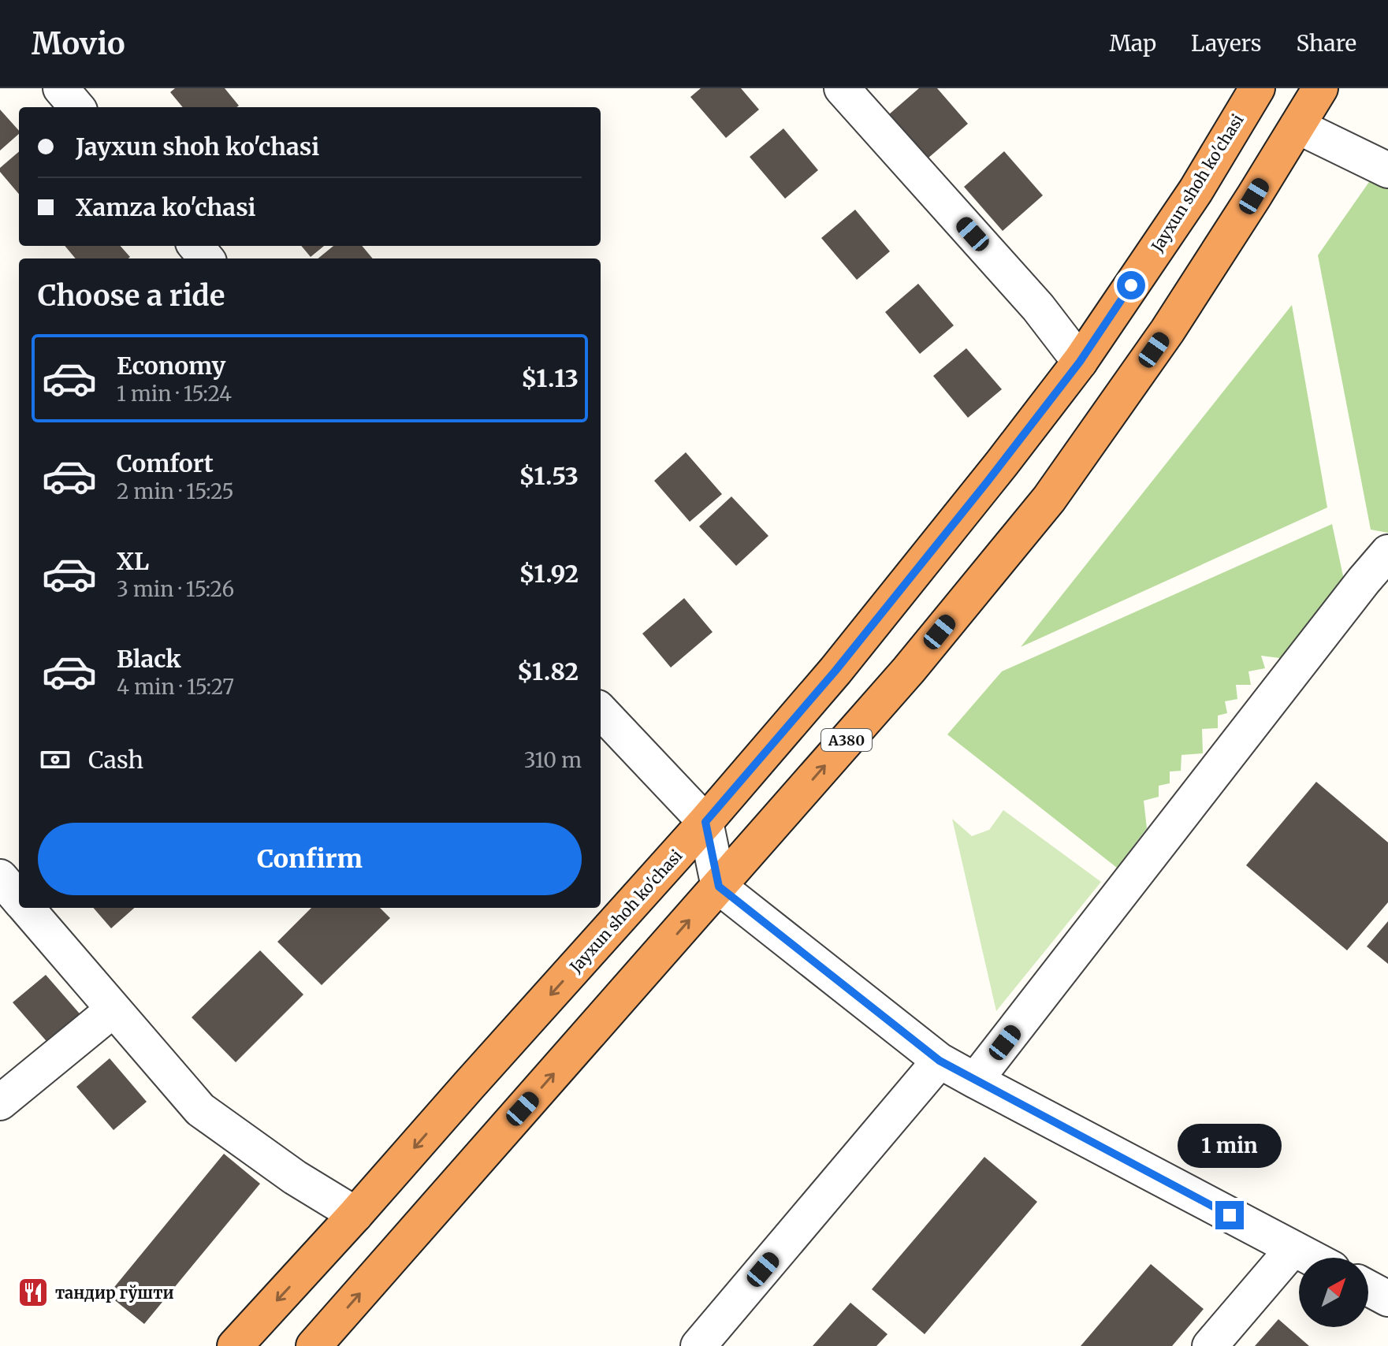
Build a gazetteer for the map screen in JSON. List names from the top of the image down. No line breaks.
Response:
{"streets":{"highway":["Jayxun shoh ko'chasi","A380"]},"places":{"restaurant":["тандир гўшти"]},"north":"top right","page":{"header":"Movio","nav":["Map","Layers","Share"],"banner":["Jayxun shoh ko'chasi","Xamza ko'chasi"],"heading":"Choose a ride","list":[{"name":"Economy","note":"1 min · 15:24","value":"$1.13"},{"name":"Comfort","note":"2 min · 15:25","value":"$1.53"},{"name":"XL","note":"3 min · 15:26","value":"$1.92"},{"name":"Black","note":"4 min · 15:27","value":"$1.82"}],"pay":["Cash","310 m"],"buttons":"Confirm","bubble":"1 min"}}
